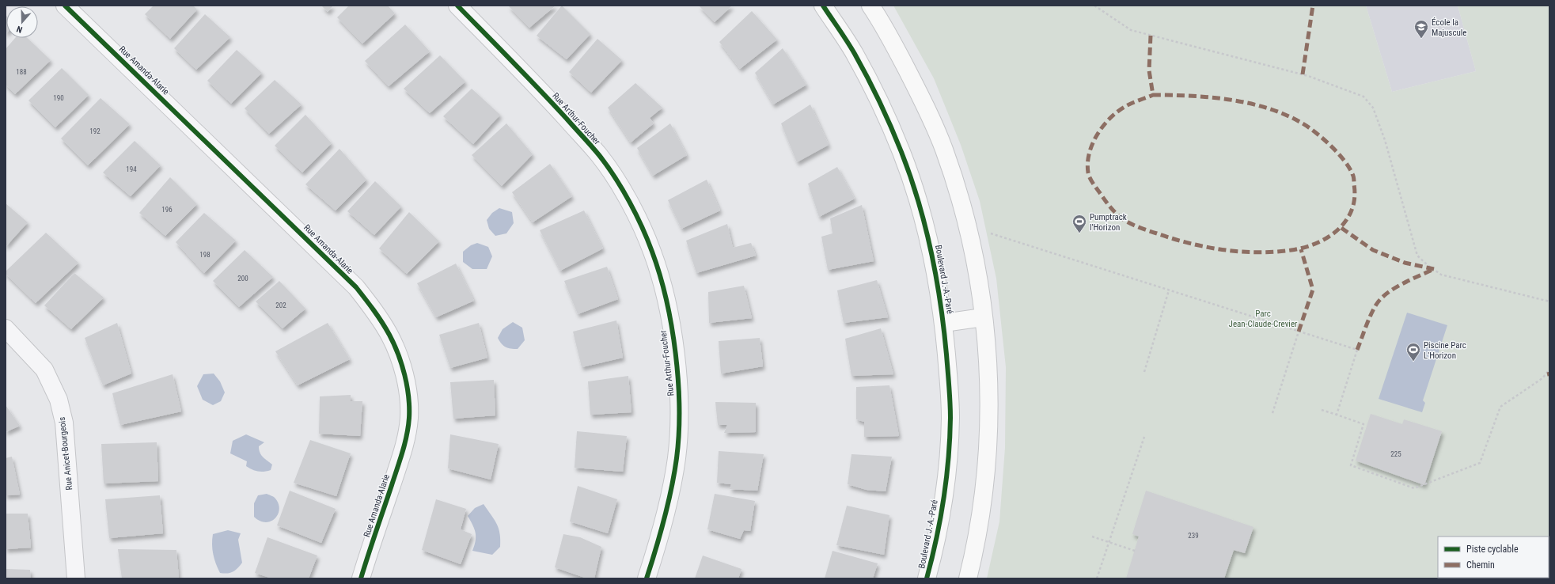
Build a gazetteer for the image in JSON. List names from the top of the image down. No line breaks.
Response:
{"streets":{"street":["Rue Amanda-Alarie","Rue Arthur-Foucher","Boulevard J.-A.-Paré","Rue Anicet-Bourgeois"]},"parks":["Parc Jean-Claude-Crevier"],"places":{"school or university":["École la Majuscule"],"sports":["Pumptrack l'Horizon","Piscine Parc L'Horizon"]},"house_numbers":["188","190","192","194","196","198","200","202","225","239"],"legend":["Piste cyclable","Chemin"],"north":"bottom"}
